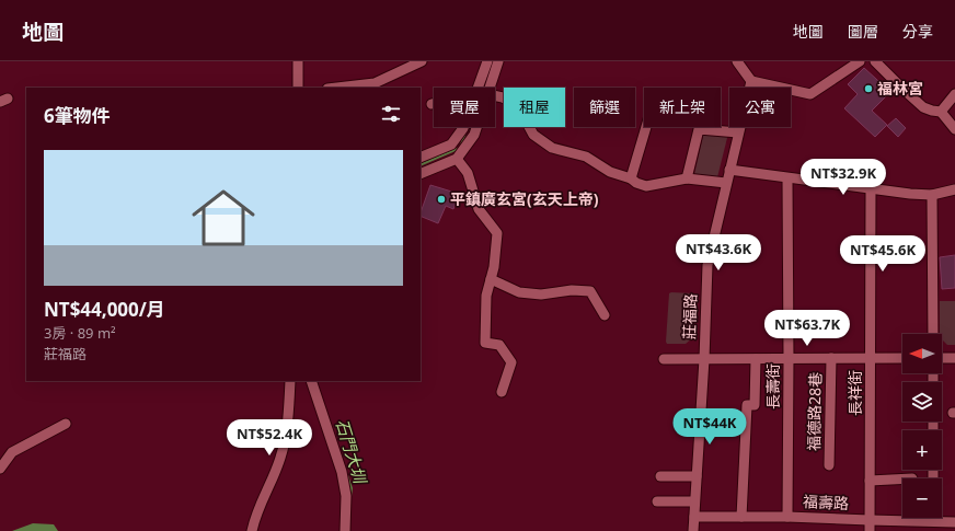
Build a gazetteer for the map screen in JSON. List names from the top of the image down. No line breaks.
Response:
{"streets":{"street":["莊福路","長壽街","長祥街","福德路28巷","福壽路"]},"crossings":[["莊福路","福壽路"],["長壽街","福壽路"],["長祥街","福壽路"]],"water":["石門大圳"],"places":["福林宮","平鎮廣玄宮(玄天上帝)"],"north":"left","page":{"header":"地圖","nav":["地圖","圖層","分享"],"chip":["買屋","租屋","篩選","新上架","公寓"],"heading":"6筆物件","list":[{"name":"NT$44,000/月","note":"3房 · 89 m² · 莊福路"}],"price":["NT$32.9K","NT$43.6K","NT$45.6K","NT$63.7K","NT$44K","NT$52.4K"],"map_buttons":["+","−"]}}
